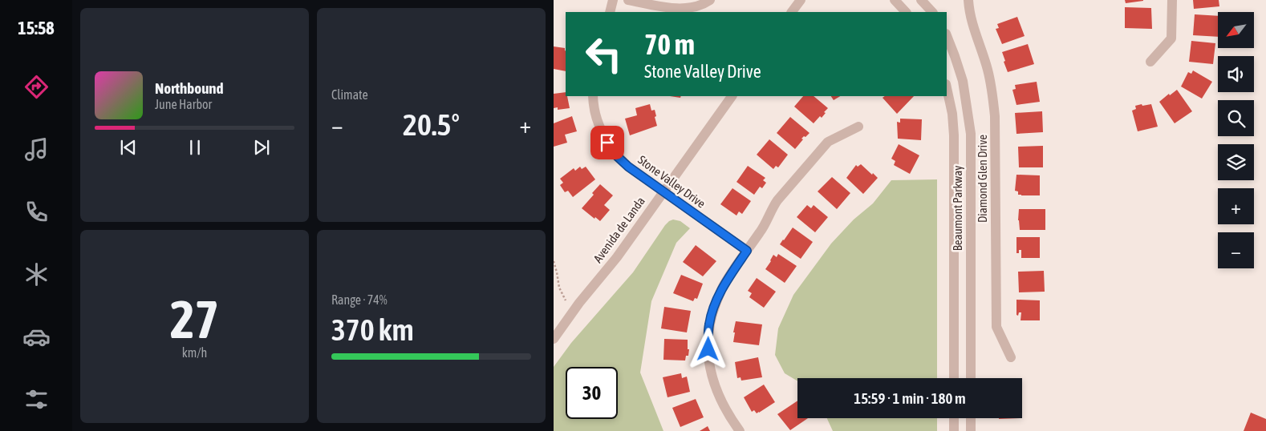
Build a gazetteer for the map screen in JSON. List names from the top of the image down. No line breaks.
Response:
{"streets":{"street":["Diamond Glen Drive","Stone Valley Drive","Beaumont Parkway","Avenida de Landa"]},"crossings":[["Stone Valley Drive","Avenida de Landa"]],"north":"bottom left","page":{"tabs":"15:58","tile":["Climate",["27","km/h"],["Range · 74%","370 km"]],"map_buttons":["+","−"],"turn":["70 m","Stone Valley Drive"],"song":["Northbound","June Harbor"],"heat":["−","20.5°","+"],"limit":"30","trip":"15:59 · 1 min · 180 m"}}
